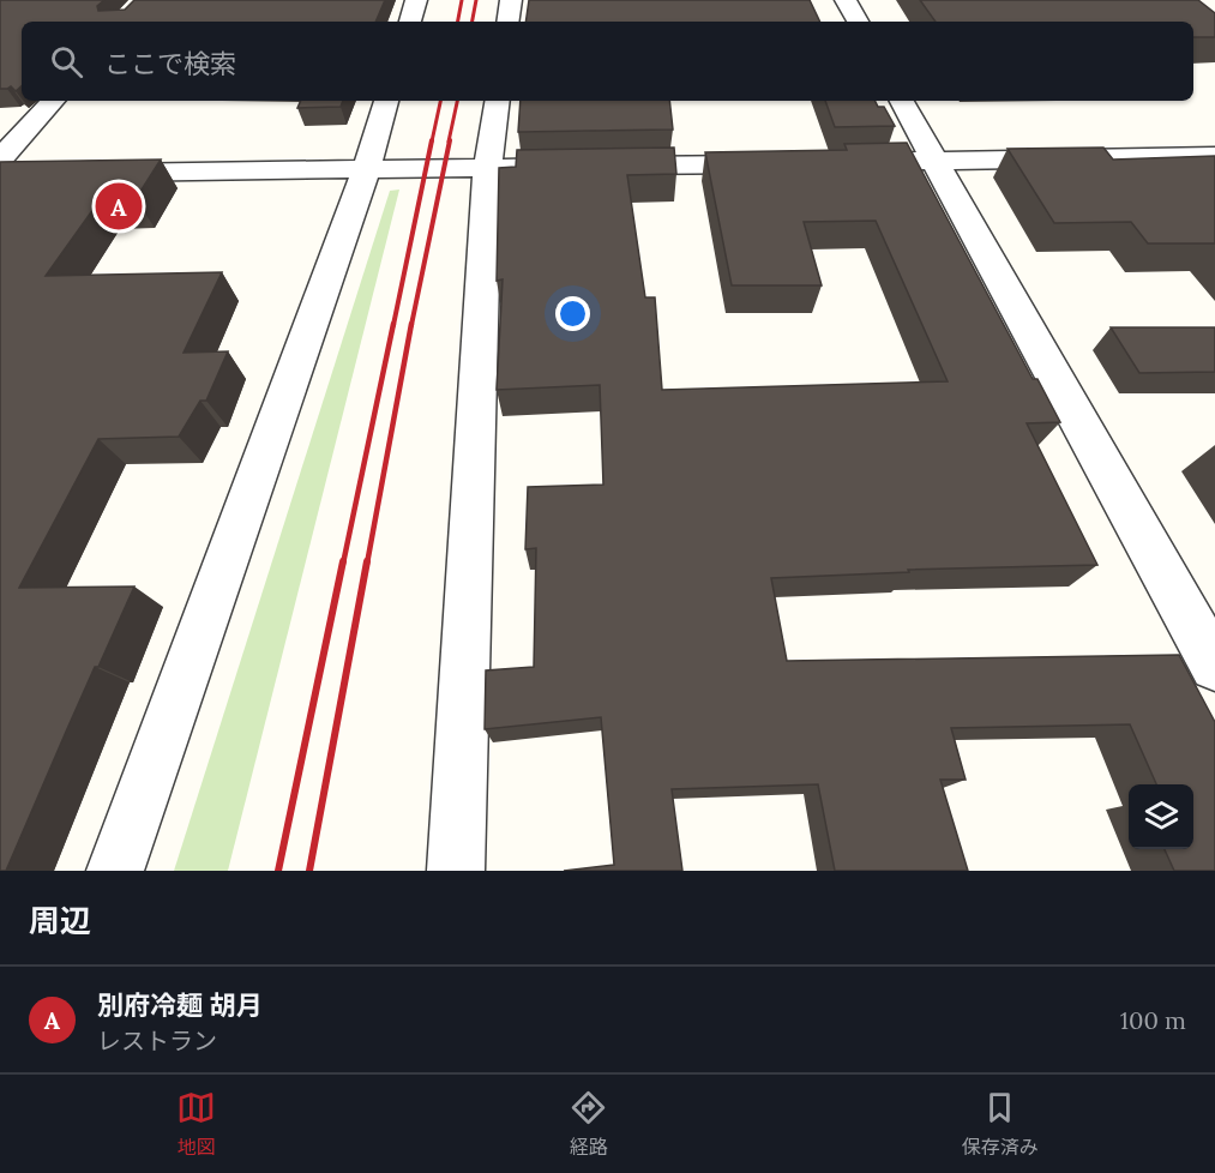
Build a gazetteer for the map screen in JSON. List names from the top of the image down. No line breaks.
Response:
{"page":{"search":"ここで検索","pins":"A","heading":"周辺","list":[{"mark":"A","name":"別府冷麺 胡月","note":"レストラン","value":"100 m"}],"nav":["地図","経路","保存済み"]}}
